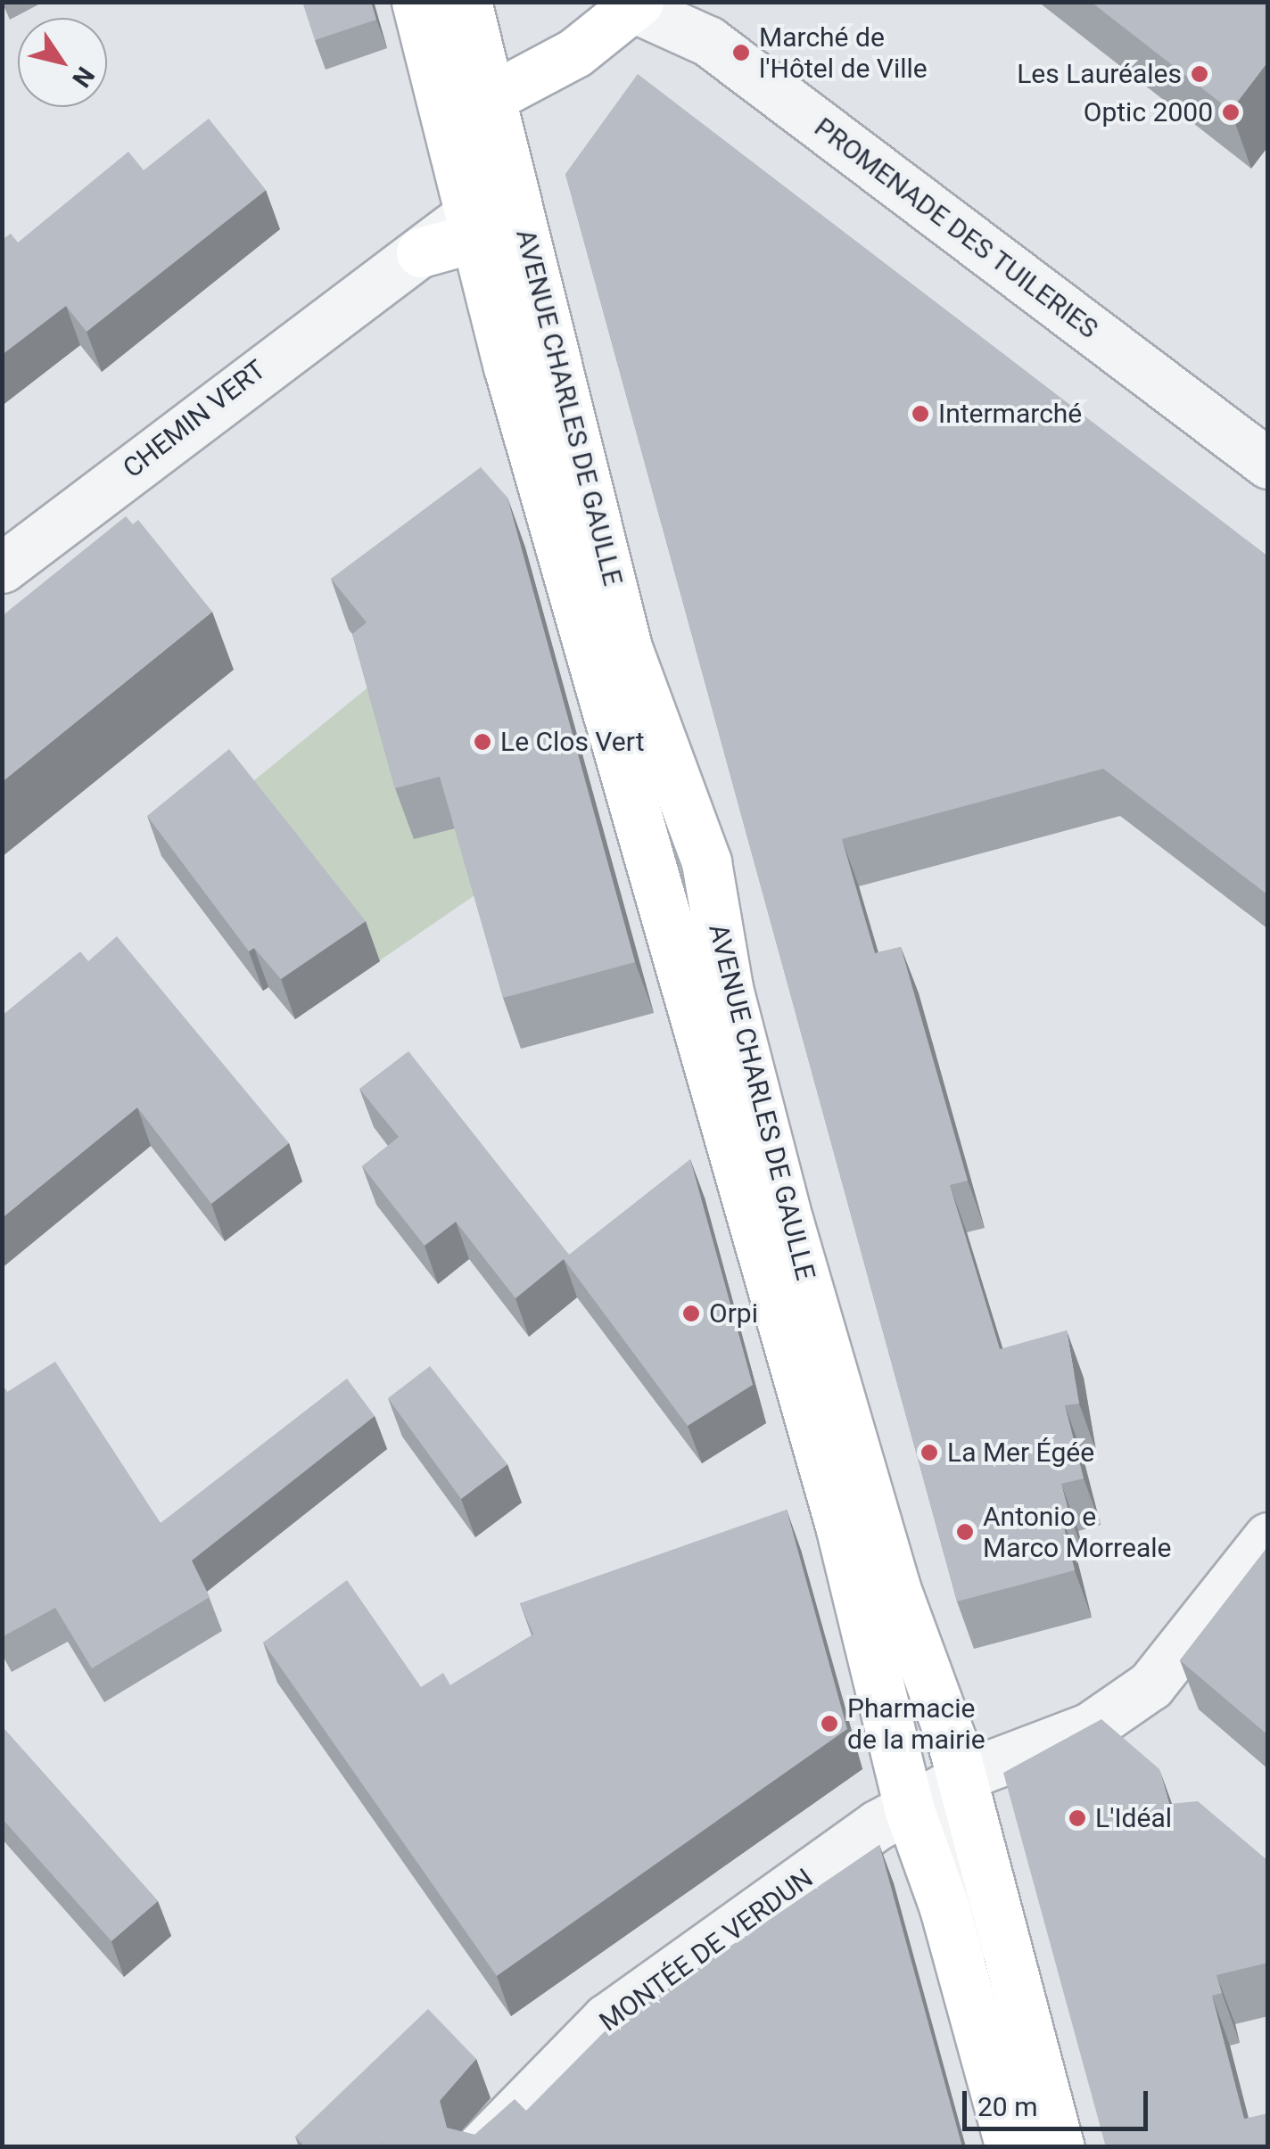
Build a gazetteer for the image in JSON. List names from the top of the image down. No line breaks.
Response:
{"streets":{"main road":["AVENUE CHARLES DE GAULLE"],"street":["PROMENADE DES TUILERIES","CHEMIN VERT","MONTÉE DE VERDUN"]},"crossings":[["AVENUE CHARLES DE GAULLE","CHEMIN VERT"],["AVENUE CHARLES DE GAULLE","MONTÉE DE VERDUN"]],"places":["Marché de l'Hôtel de Ville","Les Lauréales","Optic 2000","Intermarché","Le Clos Vert","Orpi","La Mer Égée","Antonio e Marco Morreale","Pharmacie de la mairie","L'Idéal"],"scale_bar":"20 m","north":"bottom right"}
